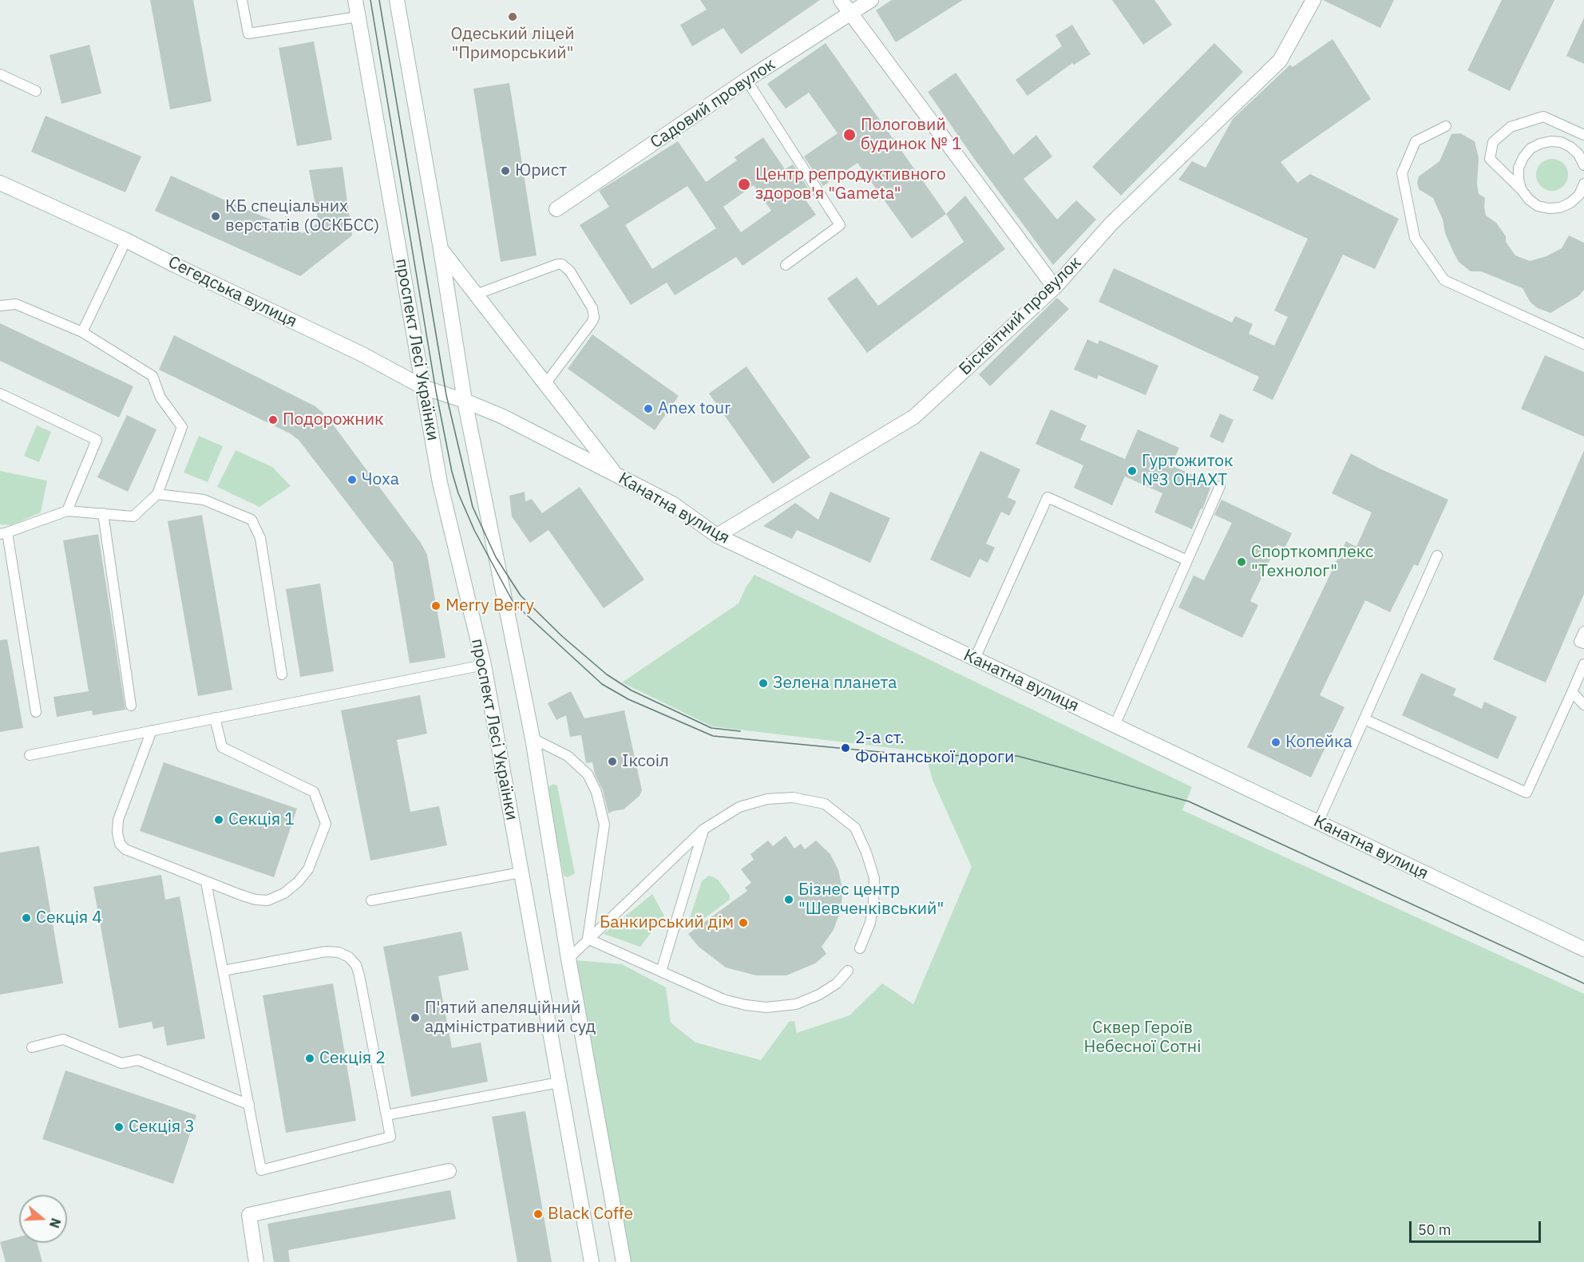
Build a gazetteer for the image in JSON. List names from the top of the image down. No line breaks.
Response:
{"streets":{"main road":["Садовий провулок","Сегедська вулиця","Бісквітний провулок","проспект Лесі Українки","Канатна вулиця"]},"crossings":[["Сегедська вулиця","проспект Лесі Українки"],["Сегедська вулиця","Канатна вулиця"],["Бісквітний провулок","Канатна вулиця"],["проспект Лесі Українки","Канатна вулиця"]],"parks":["Сквер Героїв Небесної Сотні"],"places":["Одеський ліцей \"Приморський\"","Пологовий будинок № 1","Юрист","Центр репродуктивного здоров'я \"Gameta\"","КБ спеціальних верстатів (ОСКБСС)","Anex tour","Подорожник","Гуртожиток №3 ОНАХТ","Чоха","Спорткомплекс \"Технолог\"","Merry Berry","Зелена планета","Копейка","2-а ст. Фонтанської дороги","Іксоіл","Секція 1","Бізнес центр \"Шевченківський\"","Секція 4","Банкирський дім","П'ятий апеляційний адміністративний суд","Секція 2","Секція 3","Black Coffe"],"scale_bar":"50 m","north":"right"}
